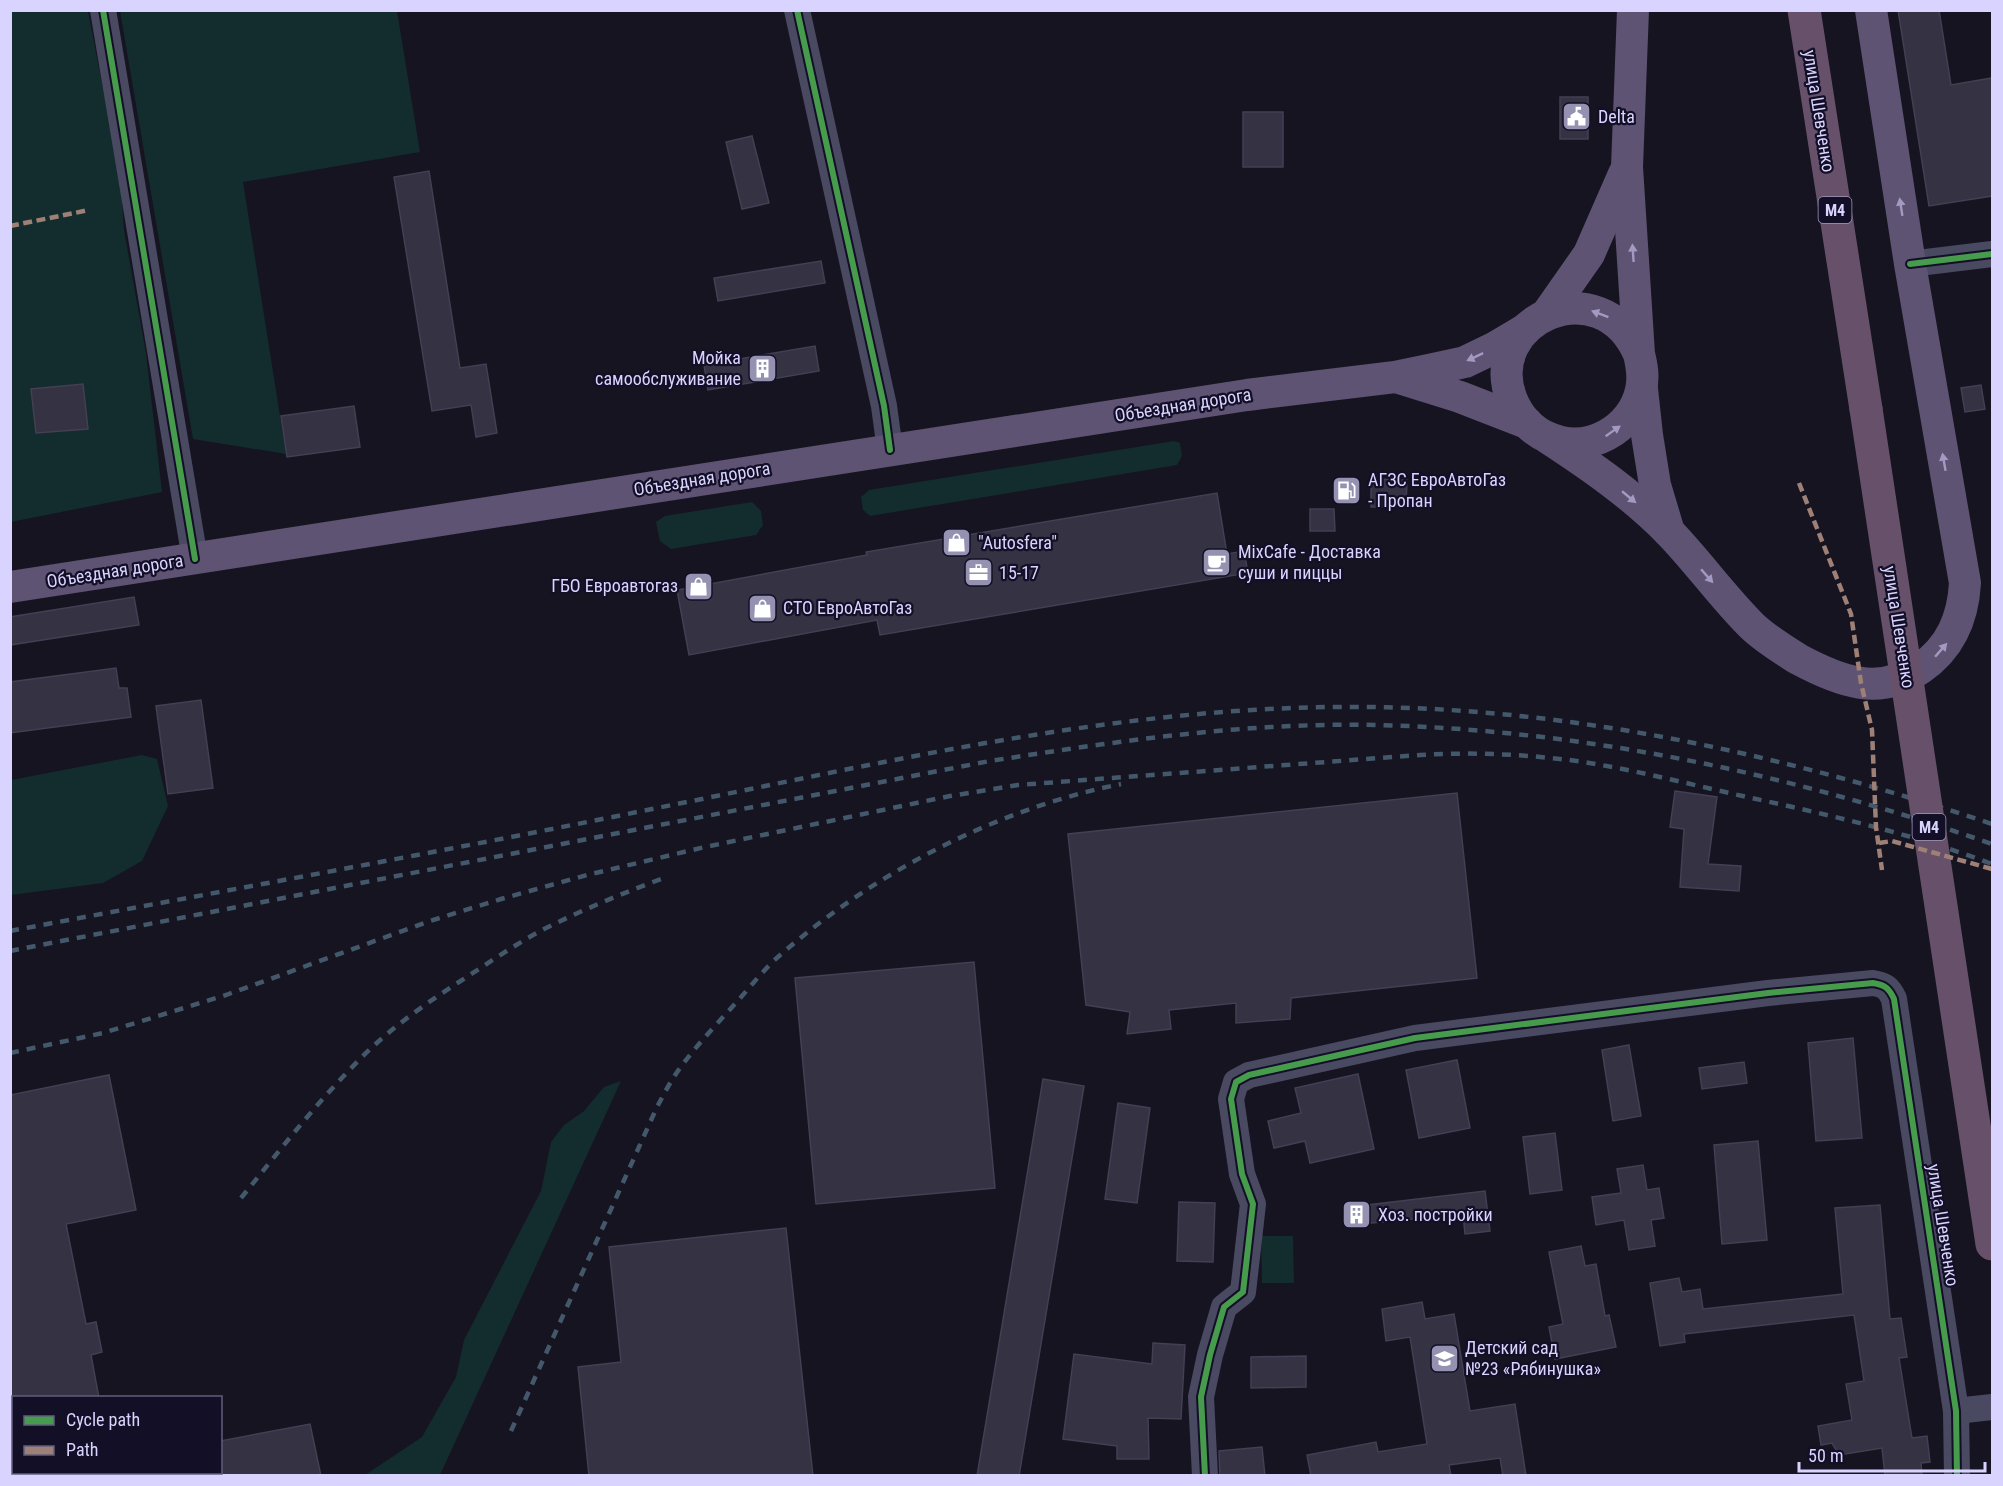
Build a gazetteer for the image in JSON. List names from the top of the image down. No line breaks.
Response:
{"streets":{"highway":["улица Шевченко","M4"],"main road":["Объездная дорога"]},"places":{"public building":["Delta"],"building":["Мойка самообслуживание","Хоз. постройки"],"fuel station":["АГЗС ЕвроАвтоГаз - Пропан"],"shop":["\"Autosfera\"","ГБО Евроавтогаз","СТО ЕвроАвтоГаз"],"cafe":["MixCafe - Доставка суши и пиццы"],"office":["15-17"],"school or university":["Детский сад №23 «Рябинушка»"]},"legend":["Cycle path","Path"],"scale_bar":"50 m"}
